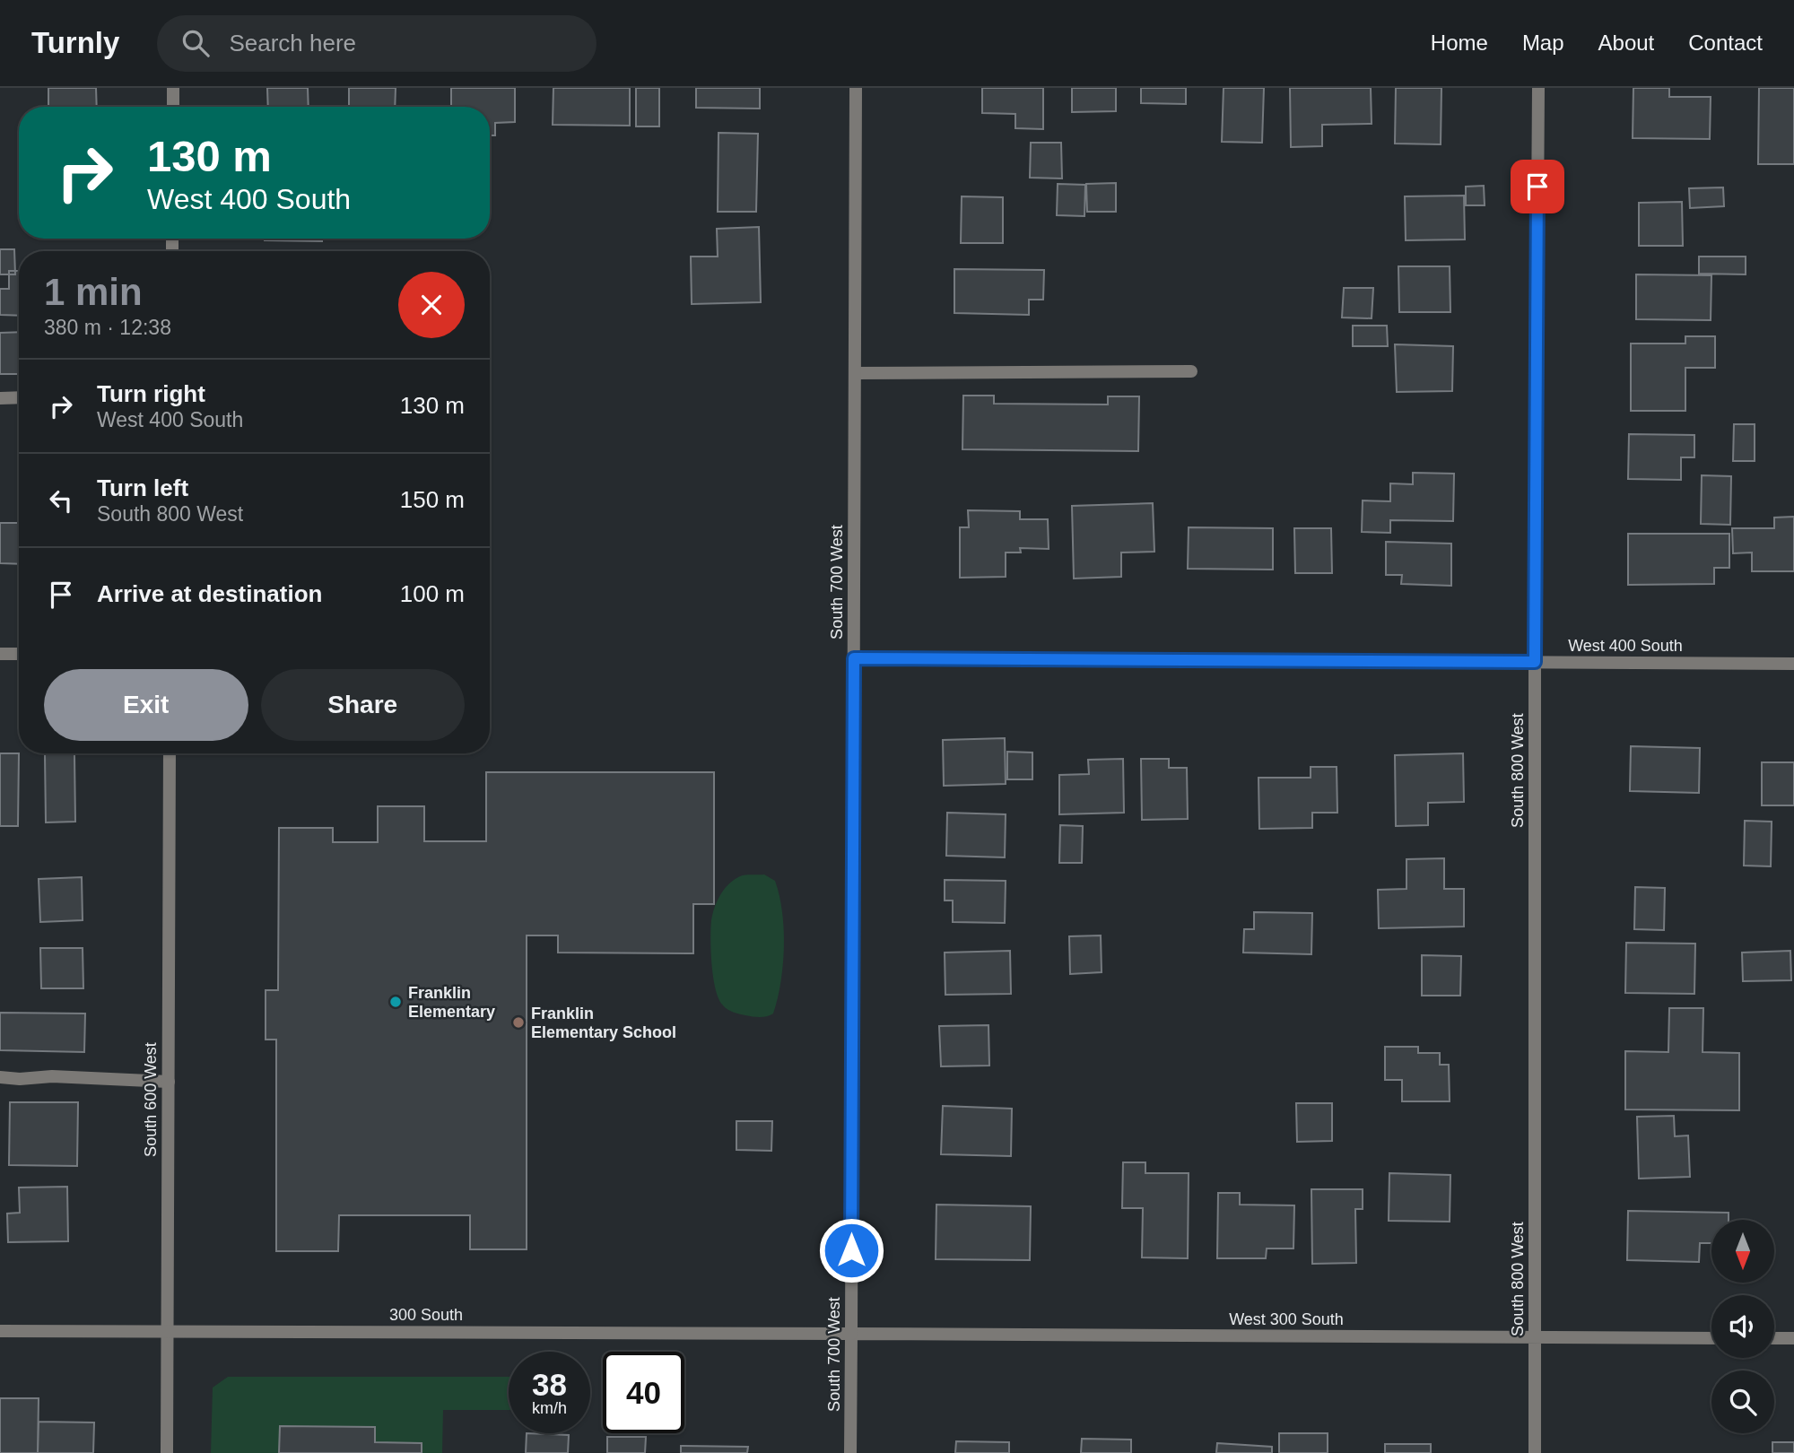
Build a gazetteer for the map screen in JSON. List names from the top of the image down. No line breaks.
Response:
{"streets":{"street":["South 700 West","West 400 South","South 800 West","South 600 West","300 South","West 300 South"]},"crossings":[["South 700 West","West 400 South"],["South 700 West","300 South"],["South 700 West","West 300 South"],["West 400 South","South 800 West"],["South 800 West","West 300 South"],["South 600 West","300 South"],["300 South","West 300 South"]],"places":["Franklin Elementary","Franklin Elementary School"],"north":"bottom","page":{"header":"Turnly","search":"Search here","nav":["Home","Map","About","Contact"],"turn":["130 m","West 400 South"],"heading":["1 min","380 m · 12:38"],"list":[{"name":"Turn right","note":"West 400 South","value":"130 m"},{"name":"Turn left","note":"South 800 West","value":"150 m"},{"name":"Arrive at destination","value":"100 m"}],"buttons":["Exit","Share"],"speed":"38 km/h","limit":"40"}}
